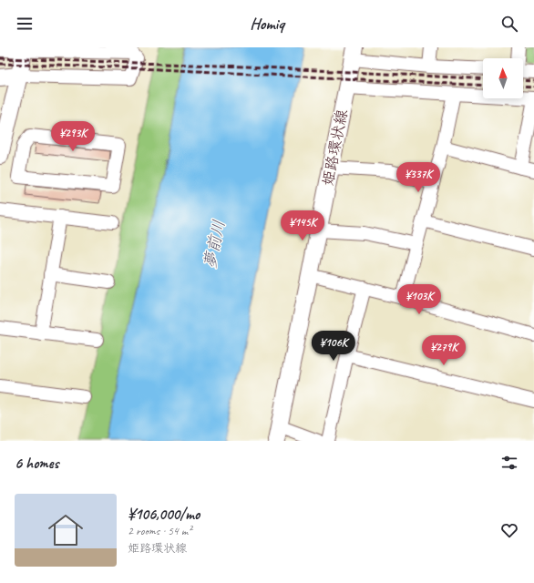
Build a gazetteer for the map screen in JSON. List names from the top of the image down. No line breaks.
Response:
{"streets":{"main road":["姫路環状線"]},"water":["夢前川"],"north":"top","page":{"header":"Homiq","price":["¥293K","¥337K","¥145K","¥103K","¥106K","¥279K"],"heading":"6 homes","list":[{"name":"¥106,000/mo","note":"2 rooms · 54 m² · 姫路環状線"}]}}
